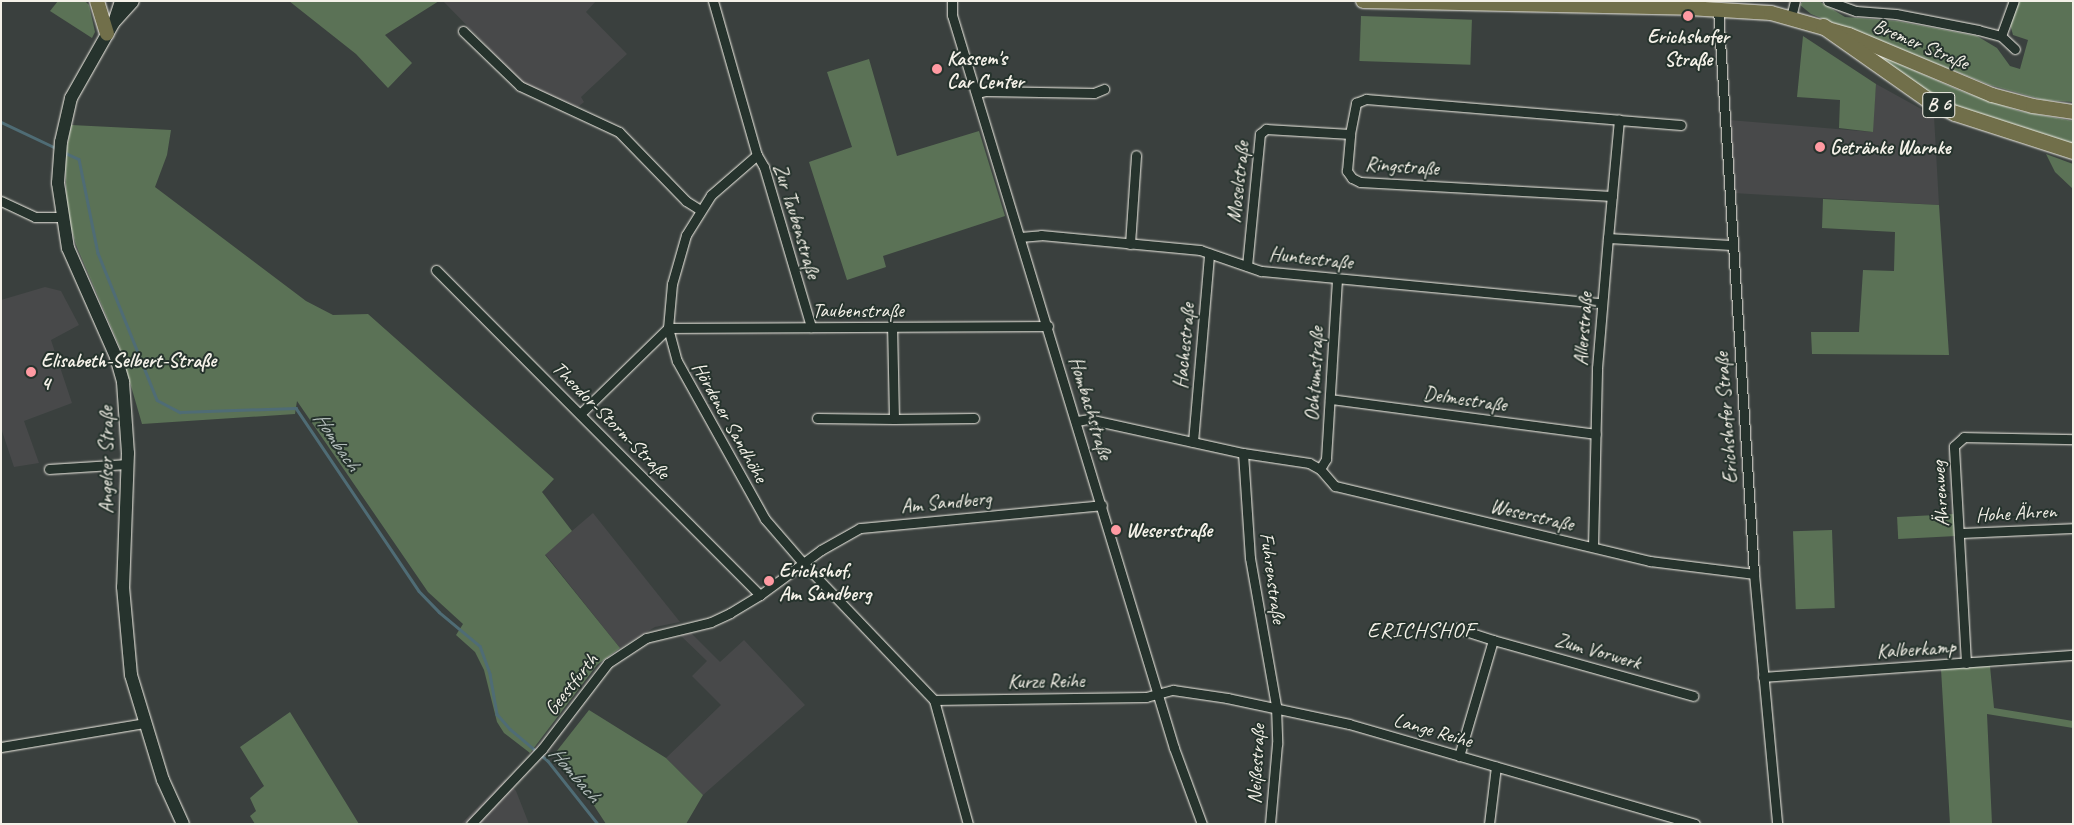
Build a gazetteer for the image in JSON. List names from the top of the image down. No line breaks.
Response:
{"streets":{"highway":["B 6"],"main road":["Bremer Straße","Angelser Straße"],"street":["Ringstraße","Moselstraße","Zur Taubenstraße","Huntestraße","Taubenstraße","Allerstraße","Hachestraße","Ochtumstraße","Delmestraße","Hombachstraße","Erichshofer Straße","Theodor-Storm-Straße","Hördener Sandhöhe","Ährenweg","Am Sandberg","Hohe Ähren","Weserstraße","Fuhrenstraße","Kalberkamp","Zum Vorwerk","Kurze Reihe","Geestfurth","Lange Reihe","Neißestraße"]},"crossings":[["Bremer Straße","B 6"],["Bremer Straße","Erichshofer Straße"],["Ringstraße","Moselstraße"],["Moselstraße","Huntestraße"],["Zur Taubenstraße","Taubenstraße"],["Zur Taubenstraße","Hördener Sandhöhe"],["Huntestraße","Allerstraße"],["Huntestraße","Hachestraße"],["Huntestraße","Ochtumstraße"],["Huntestraße","Hombachstraße"],["Taubenstraße","Hombachstraße"],["Taubenstraße","Hördener Sandhöhe"],["Allerstraße","Delmestraße"],["Allerstraße","Weserstraße"],["Hachestraße","Weserstraße"],["Ochtumstraße","Delmestraße"],["Ochtumstraße","Weserstraße"],["Hombachstraße","Am Sandberg"],["Hombachstraße","Weserstraße"],["Hombachstraße","Kurze Reihe"],["Hombachstraße","Lange Reihe"],["Erichshofer Straße","Weserstraße"],["Erichshofer Straße","Kalberkamp"],["Theodor-Storm-Straße","Geestfurth"],["Hördener Sandhöhe","Am Sandberg"],["Hördener Sandhöhe","Kurze Reihe"],["Hördener Sandhöhe","Geestfurth"],["Ährenweg","Hohe Ähren"],["Ährenweg","Kalberkamp"],["Am Sandberg","Geestfurth"],["Weserstraße","Fuhrenstraße"],["Fuhrenstraße","Lange Reihe"],["Fuhrenstraße","Neißestraße"],["Kurze Reihe","Lange Reihe"],["Lange Reihe","Neißestraße"]],"districts":["ERICHSHOF"],"water":["Hombach"],"places":["Erichshofer Straße","Kassem's Car Center","Getränke Warnke","Elisabeth-Selbert-Straße 4","Weserstraße","Erichshof, Am Sandberg"]}
